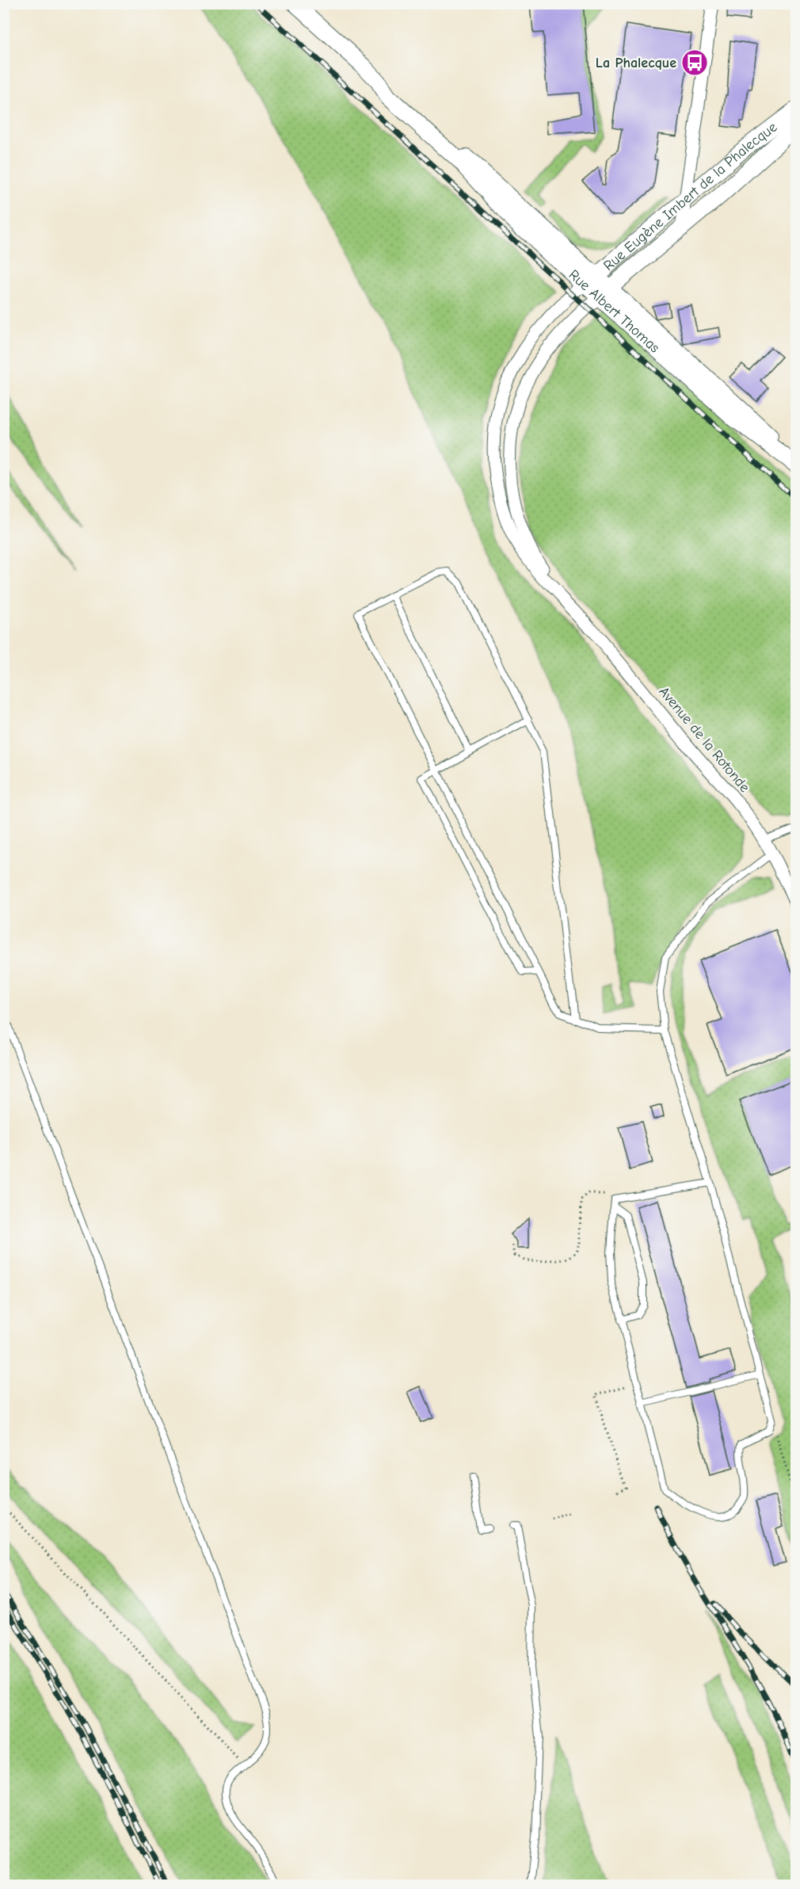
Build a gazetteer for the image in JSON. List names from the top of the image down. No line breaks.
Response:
{"streets":{"street":["Rue Eugène Imbert de la Phalecque","Rue Albert Thomas","Avenue de la Rotonde"]},"crossings":[["Rue Eugène Imbert de la Phalecque","Rue Albert Thomas"],["Rue Eugène Imbert de la Phalecque","Avenue de la Rotonde"],["Rue Albert Thomas","Avenue de la Rotonde"]],"places":{"bus stop":["La Phalecque"]}}
